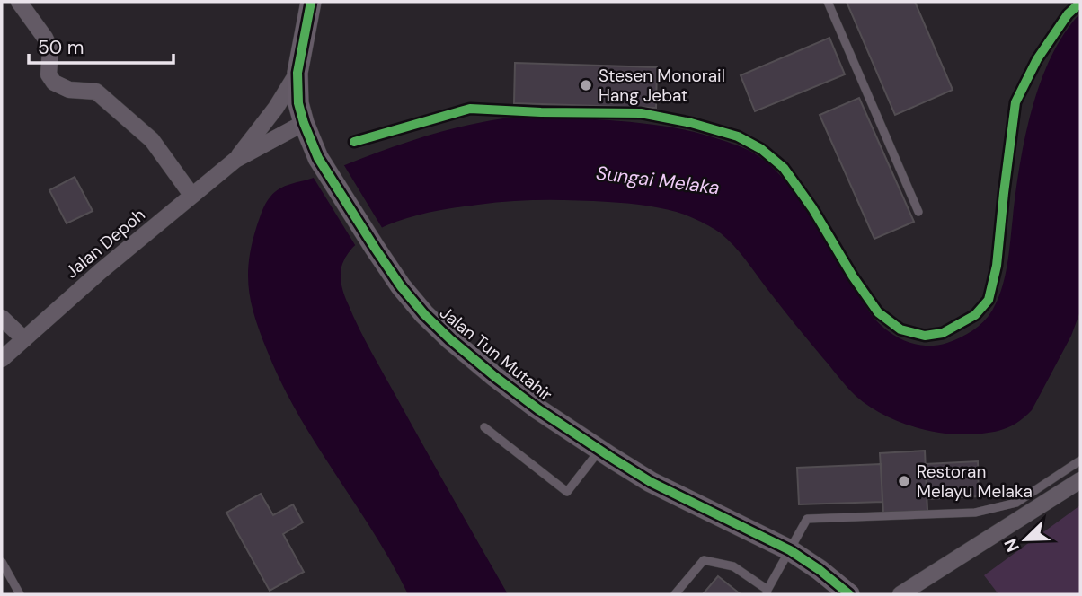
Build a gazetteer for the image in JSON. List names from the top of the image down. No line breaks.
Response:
{"streets":{"street":["Jalan Depoh","Jalan Tun Mutahir"]},"crossings":[["Jalan Depoh","Jalan Tun Mutahir"]],"water":["Sungai Melaka"],"places":["Stesen Monorail Hang Jebat","Restoran Melayu Melaka"],"scale_bar":"50 m","north":"bottom left"}
